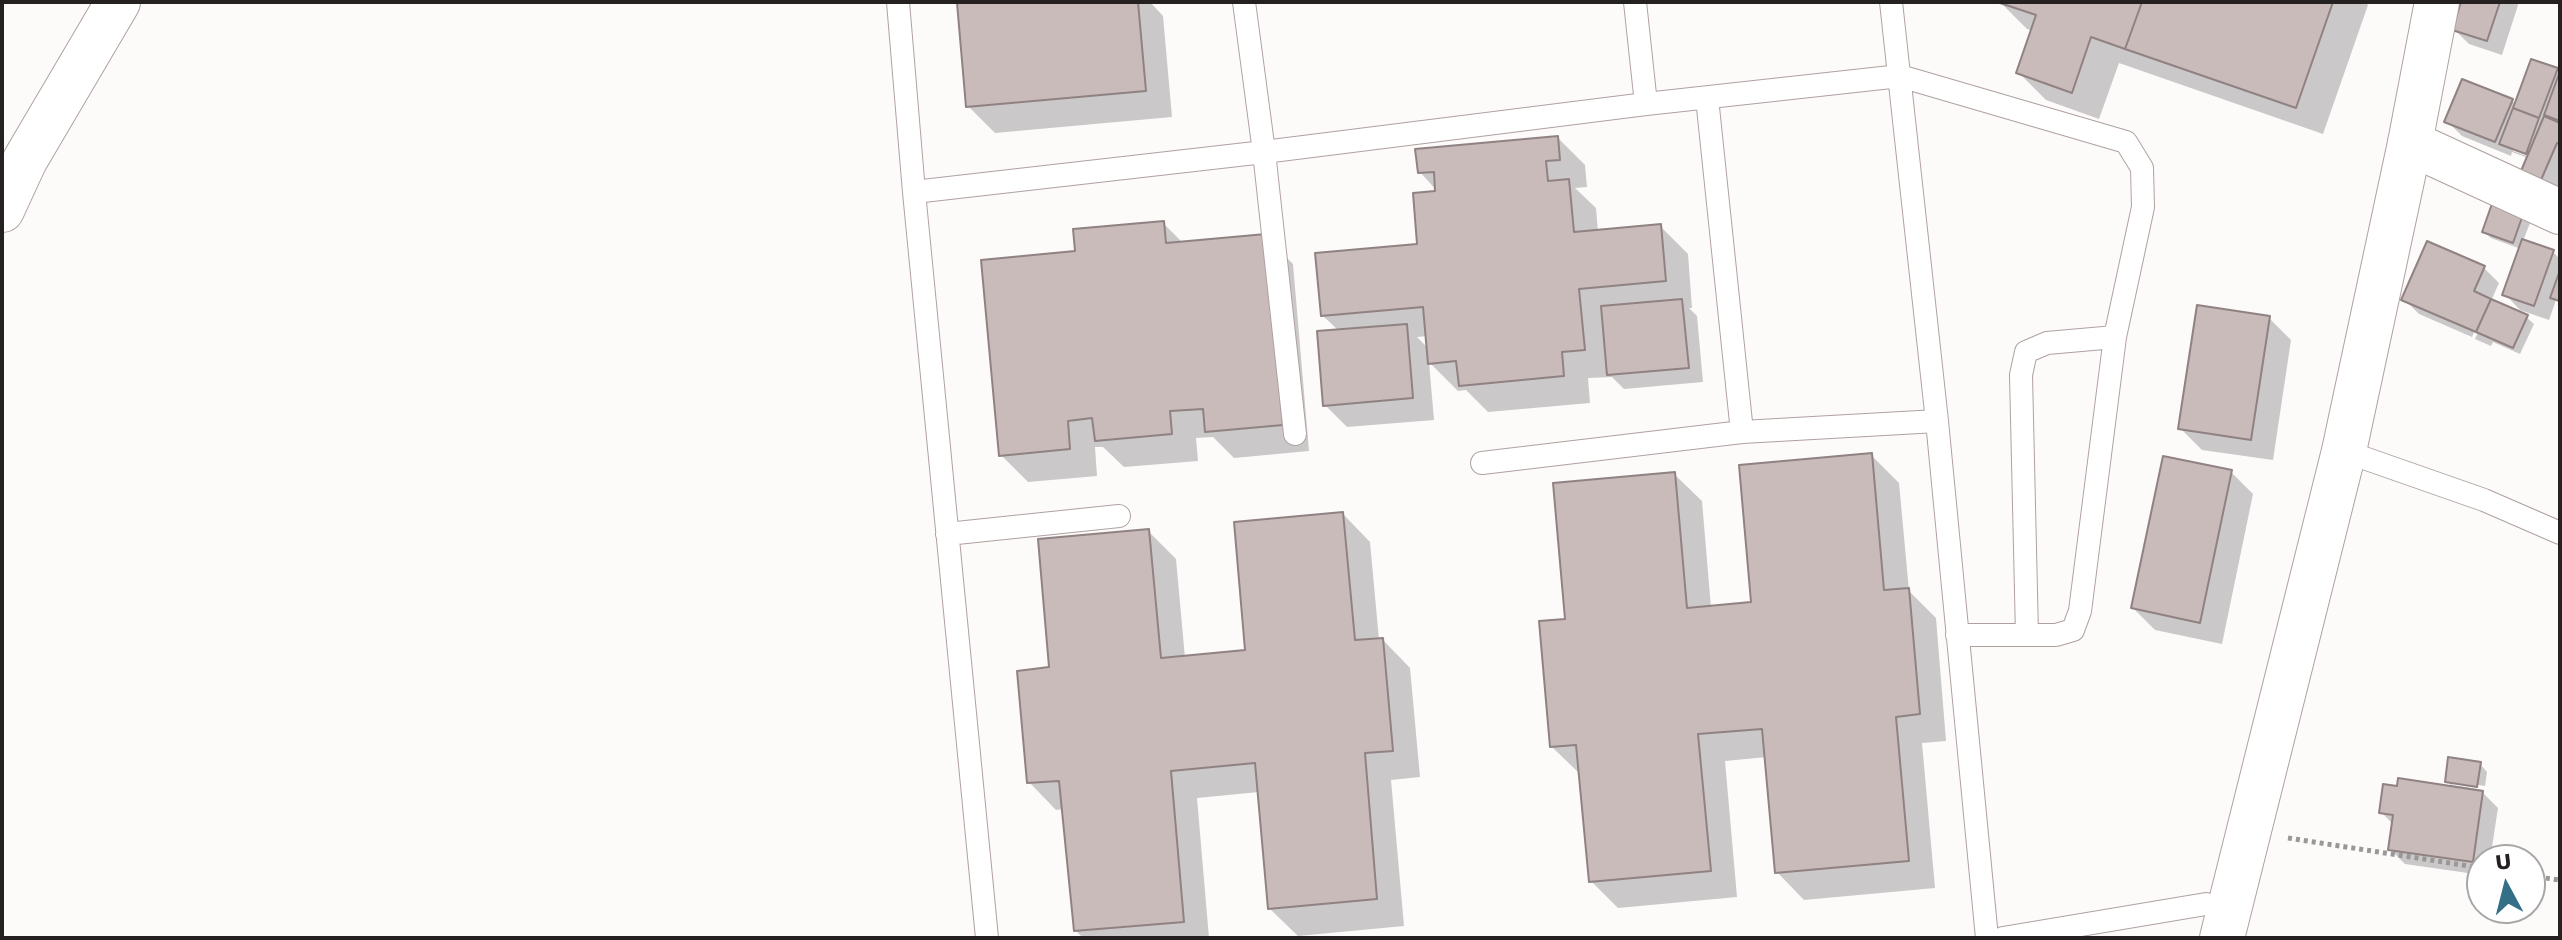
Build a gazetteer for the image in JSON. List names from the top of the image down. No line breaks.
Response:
{"north":"top"}
